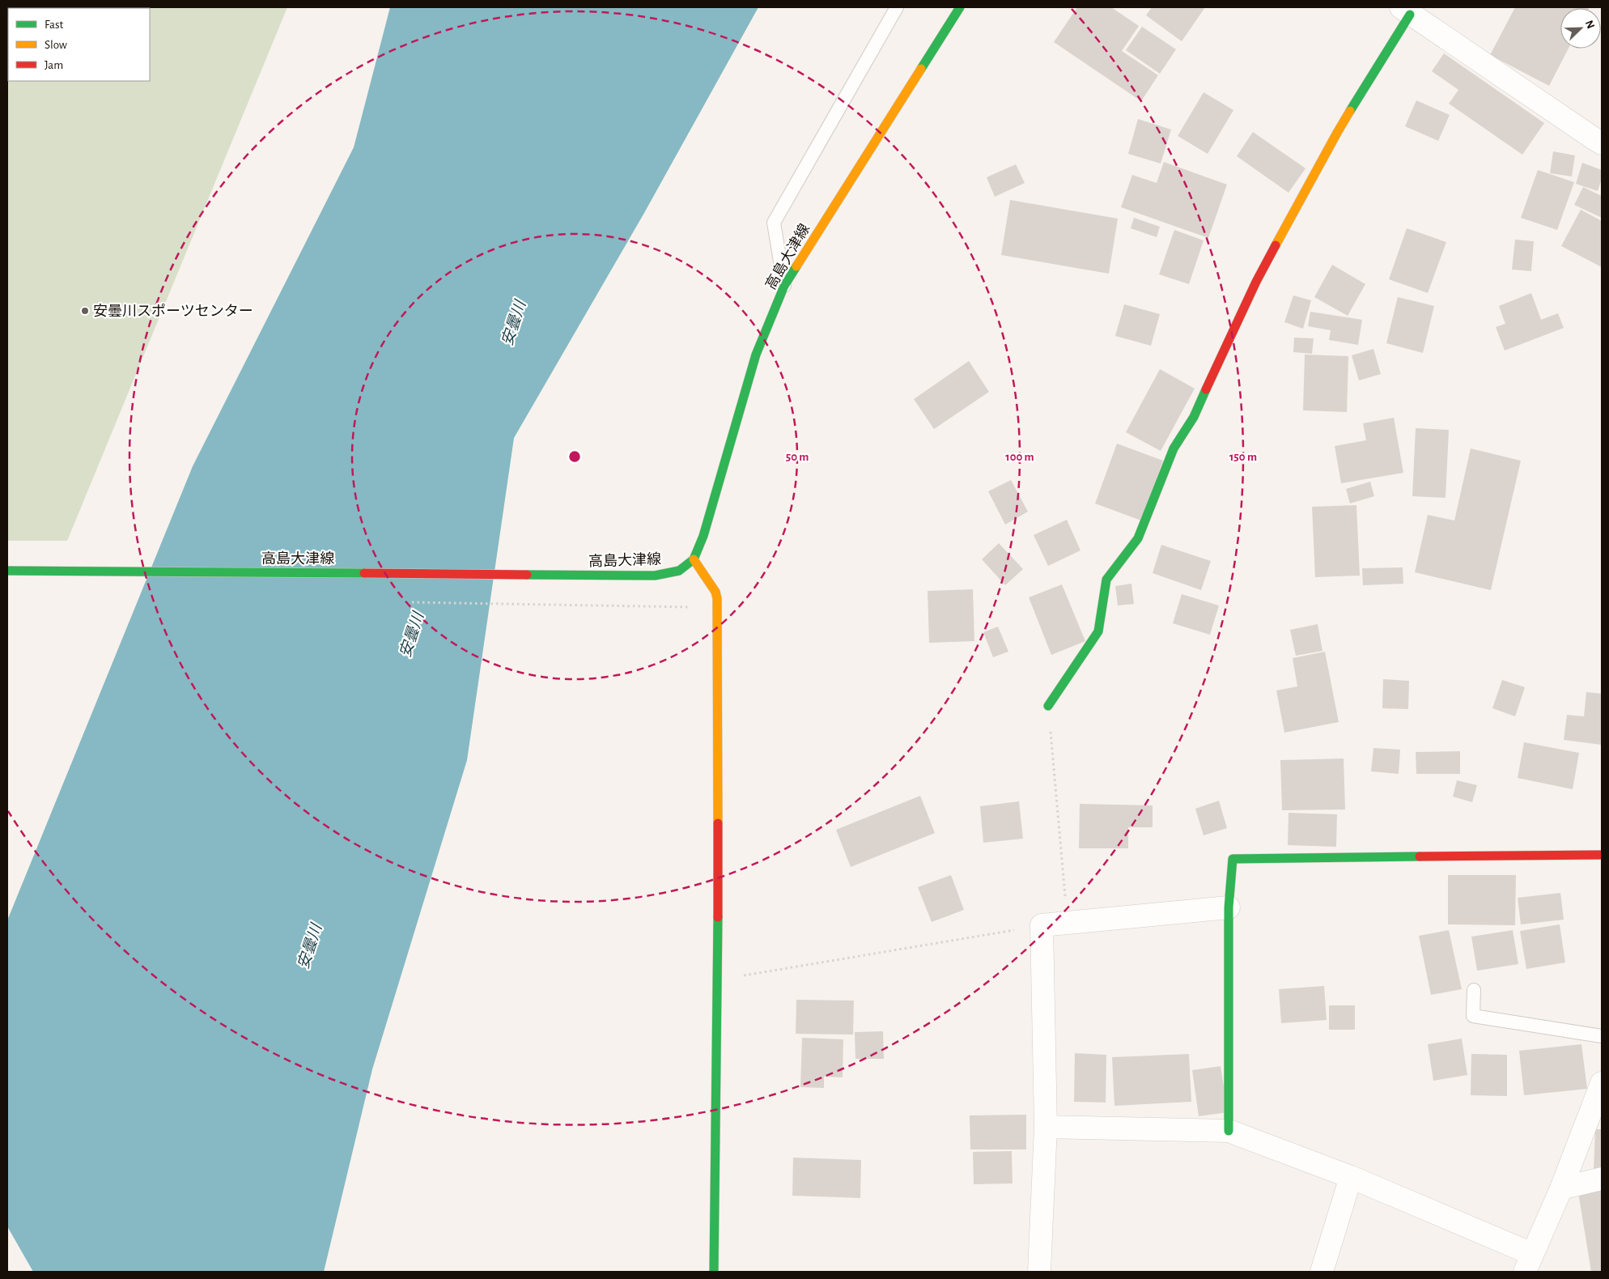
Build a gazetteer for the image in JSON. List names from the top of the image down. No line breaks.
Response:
{"streets":{"street":["高島大津線"]},"water":["安曇川"],"places":["安曇川スポーツセンター"],"legend":["Fast","Slow","Jam"],"north":"top right","rings":["50 m","100 m","150 m"]}
